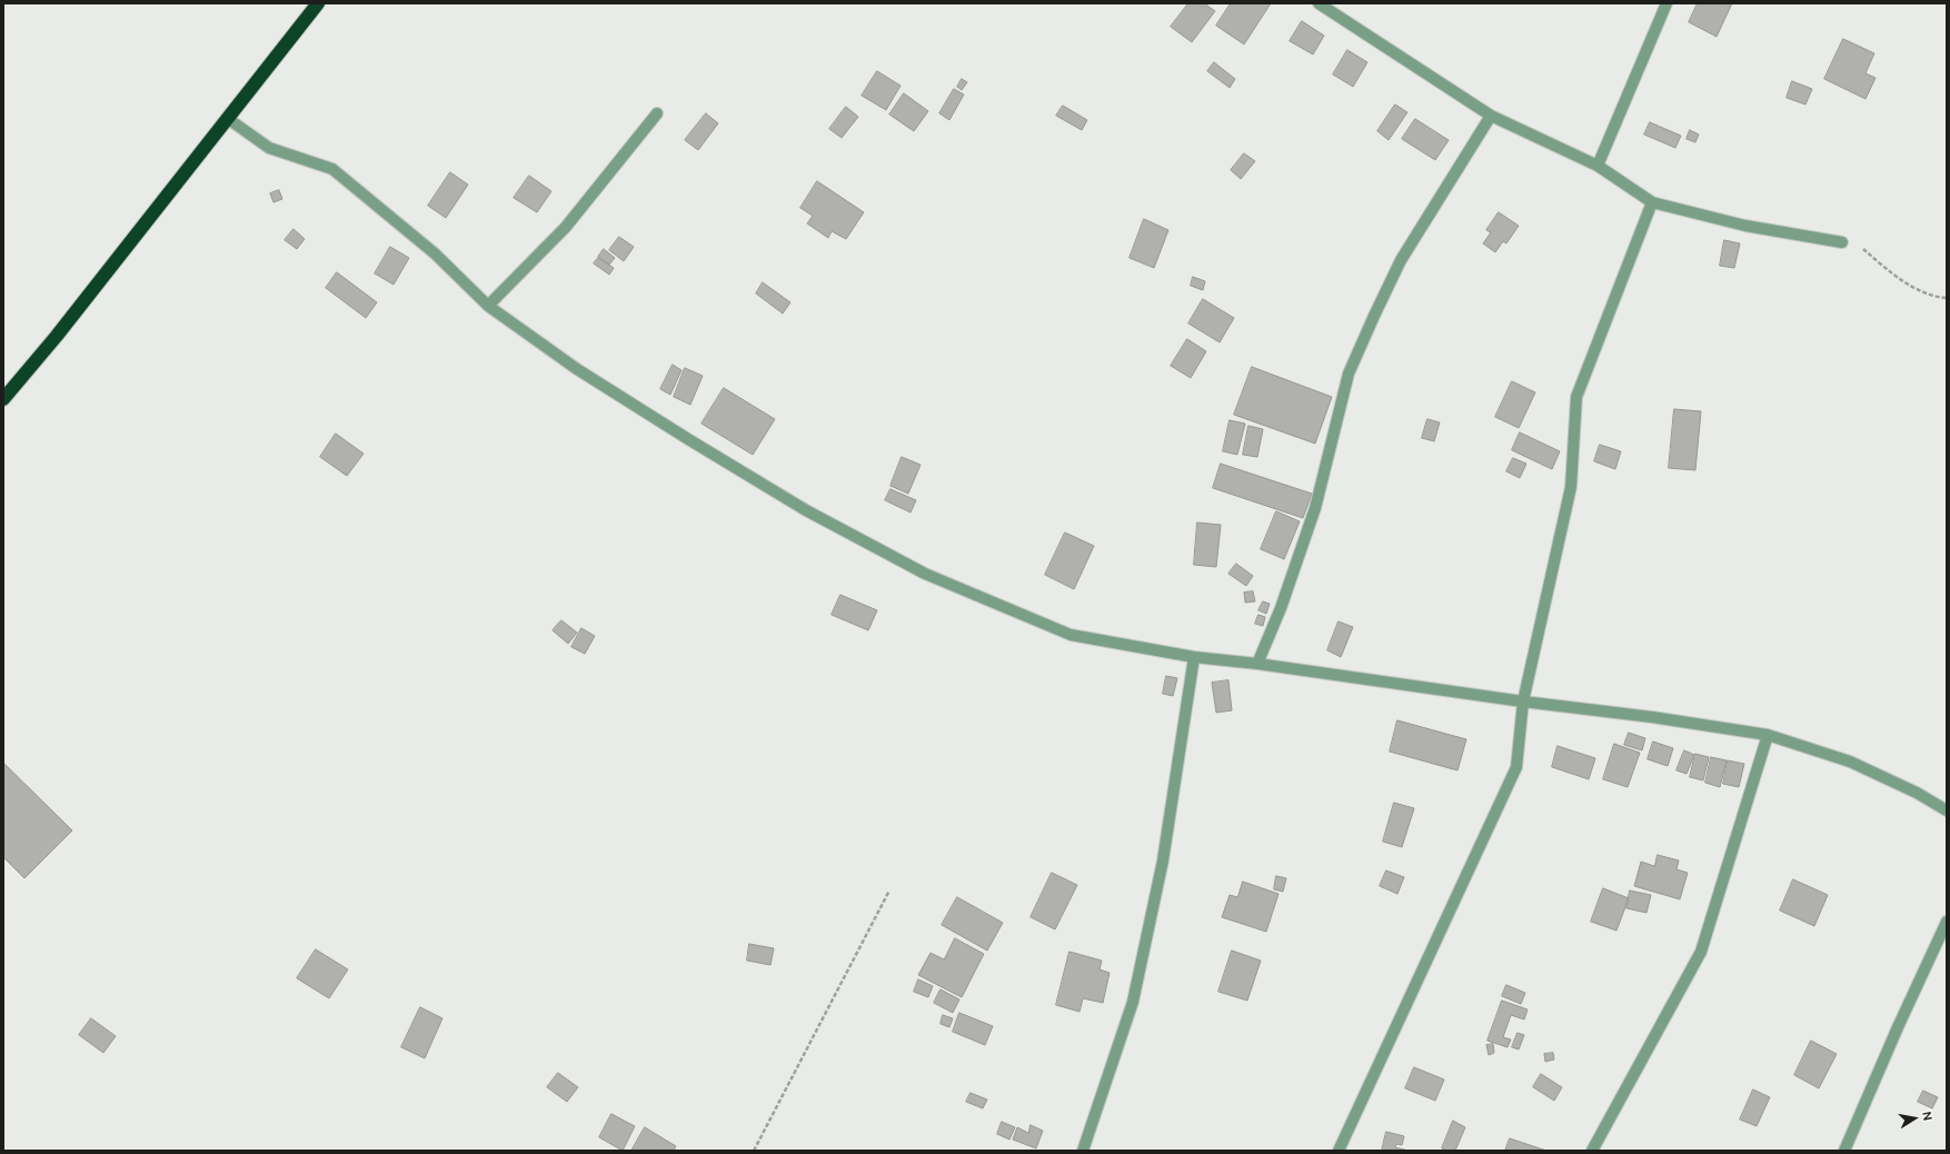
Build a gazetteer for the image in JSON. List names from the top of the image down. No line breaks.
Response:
{"north":"right"}
